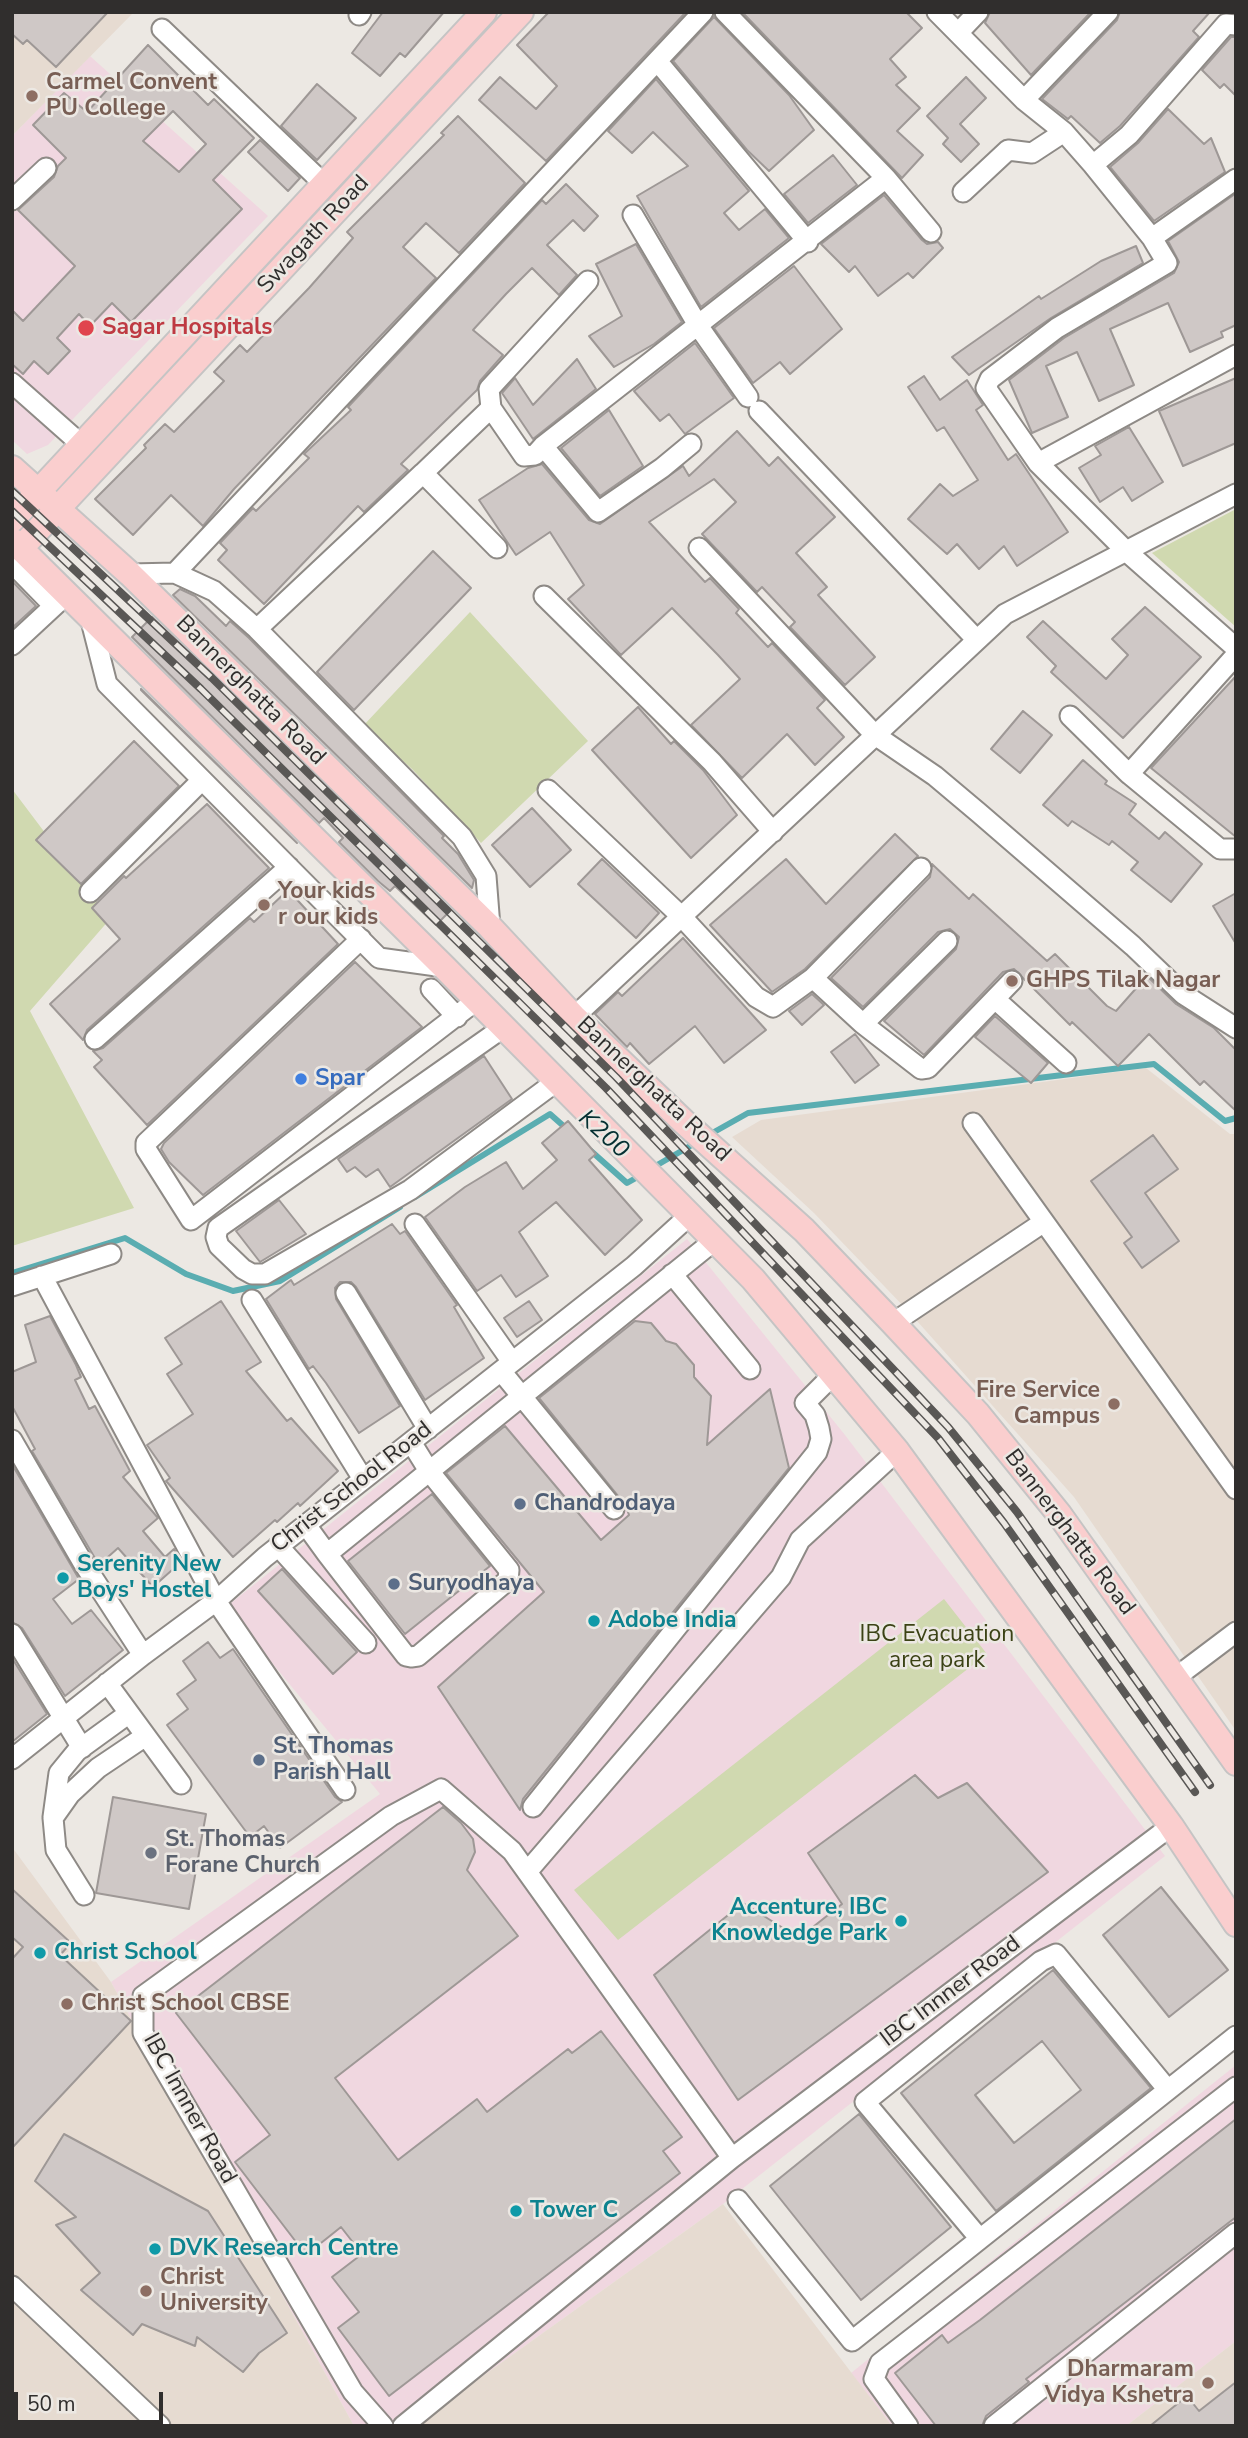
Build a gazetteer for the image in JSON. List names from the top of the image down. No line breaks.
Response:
{"streets":{"main road":["Swagath Road","Bannerghatta Road"],"street":["Christ School Road","IBC Innner Road"]},"crossings":[["Swagath Road","Bannerghatta Road"]],"water":["K200"],"parks":["IBC Evacuation area park"],"places":["Carmel Convent PU College","Sagar Hospitals","Your kids r our kids","GHPS Tilak Nagar","Spar","Fire Service Campus","Chandrodaya","Serenity New Boys' Hostel","Suryodhaya","Adobe India","St. Thomas Parish Hall","St. Thomas Forane Church","Accenture, IBC Knowledge Park","Christ School","Christ School CBSE","Tower C","DVK Research Centre","Christ University","Dharmaram Vidya Kshetra"],"scale_bar":"50 m"}
